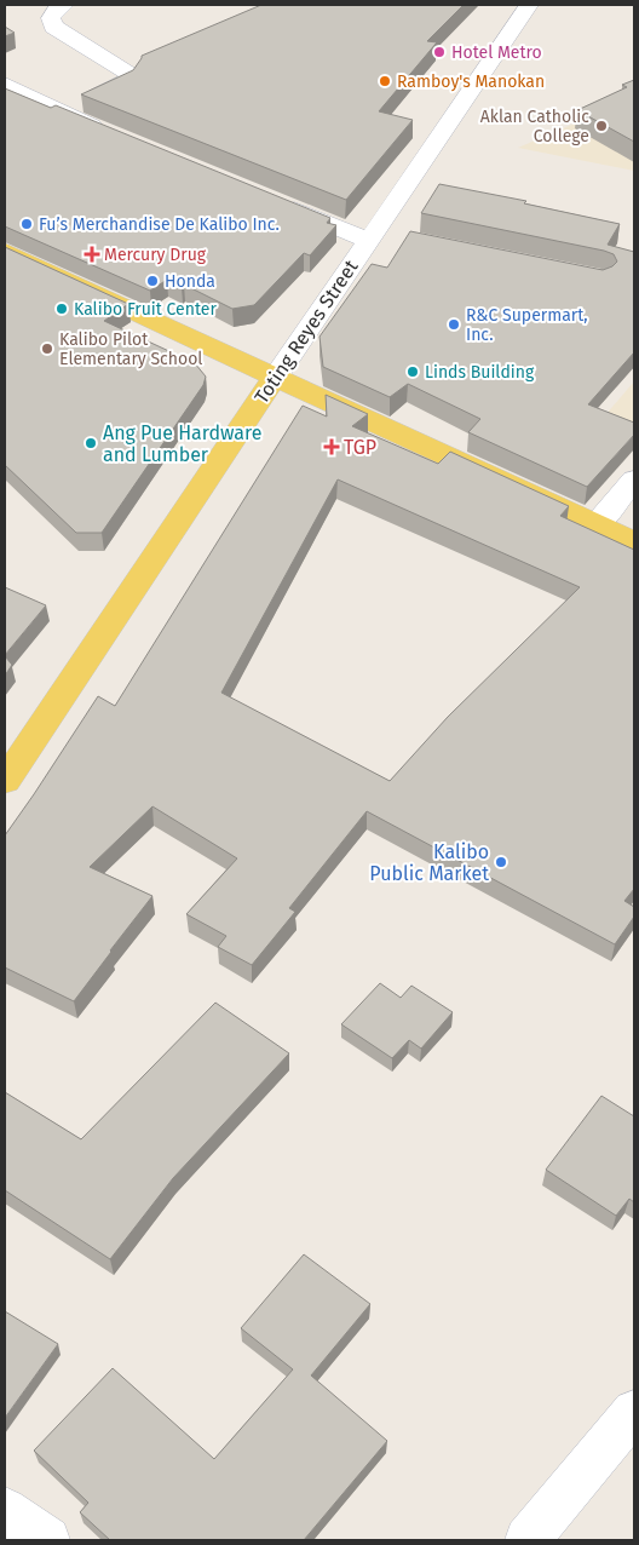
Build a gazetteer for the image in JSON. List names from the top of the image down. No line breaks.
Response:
{"streets":{"main road":["Toting Reyes Street"]},"places":{"other":["Hotel Metro","Ramboy's Manokan","Aklan Catholic College","Fu’s Merchandise De Kalibo Inc.","Honda","Kalibo Fruit Center","R&C Supermart, Inc.","Kalibo Pilot Elementary School","Linds Building","Ang Pue Hardware and Lumber","Kalibo Public Market"],"health":["Mercury Drug","TGP"]}}
